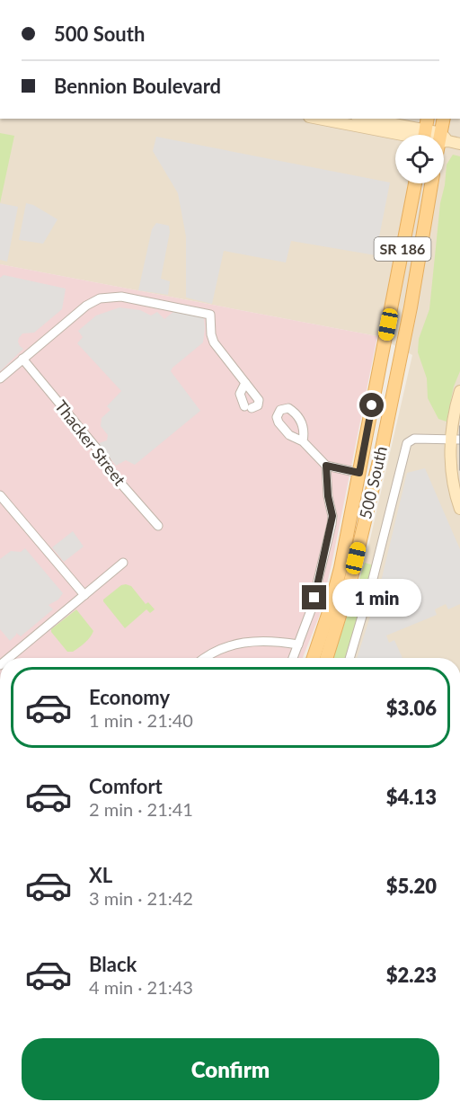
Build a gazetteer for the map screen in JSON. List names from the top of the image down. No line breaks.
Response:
{"streets":{"main road":["SR 186","500 South"],"street":["Thacker Street"]},"page":{"banner":["500 South","Bennion Boulevard"],"bubble":"1 min","list":[{"name":"Economy","note":"1 min · 21:40","value":"$3.06"},{"name":"Comfort","note":"2 min · 21:41","value":"$4.13"},{"name":"XL","note":"3 min · 21:42","value":"$5.20"},{"name":"Black","note":"4 min · 21:43","value":"$2.23"}],"buttons":"Confirm"}}
